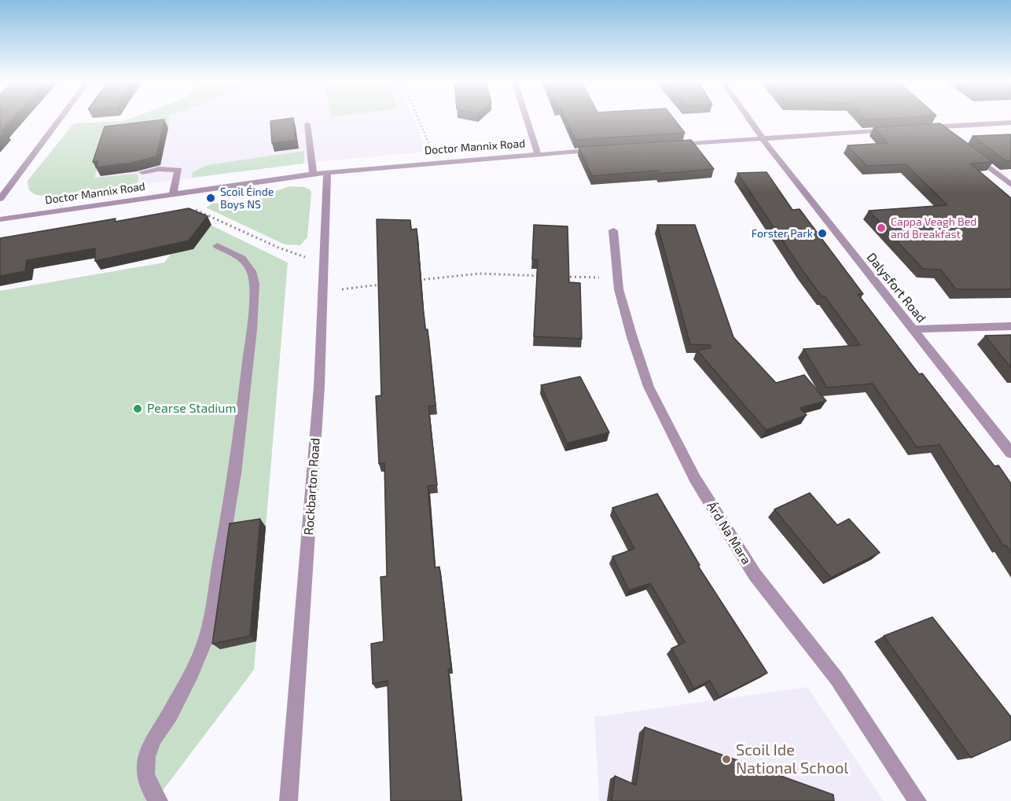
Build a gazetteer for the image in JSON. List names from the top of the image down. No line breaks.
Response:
{"streets":{"street":["Doctor Mannix Road","Dalysfort Road","Rockbarton Road","Árd Na Mara"]},"crossings":[["Doctor Mannix Road","Rockbarton Road"]],"places":["Scoil Éinde Boys NS","Cappa Veagh Bed and Breakfast","Forster Park","Pearse Stadium","Scoil Ide National School"]}
